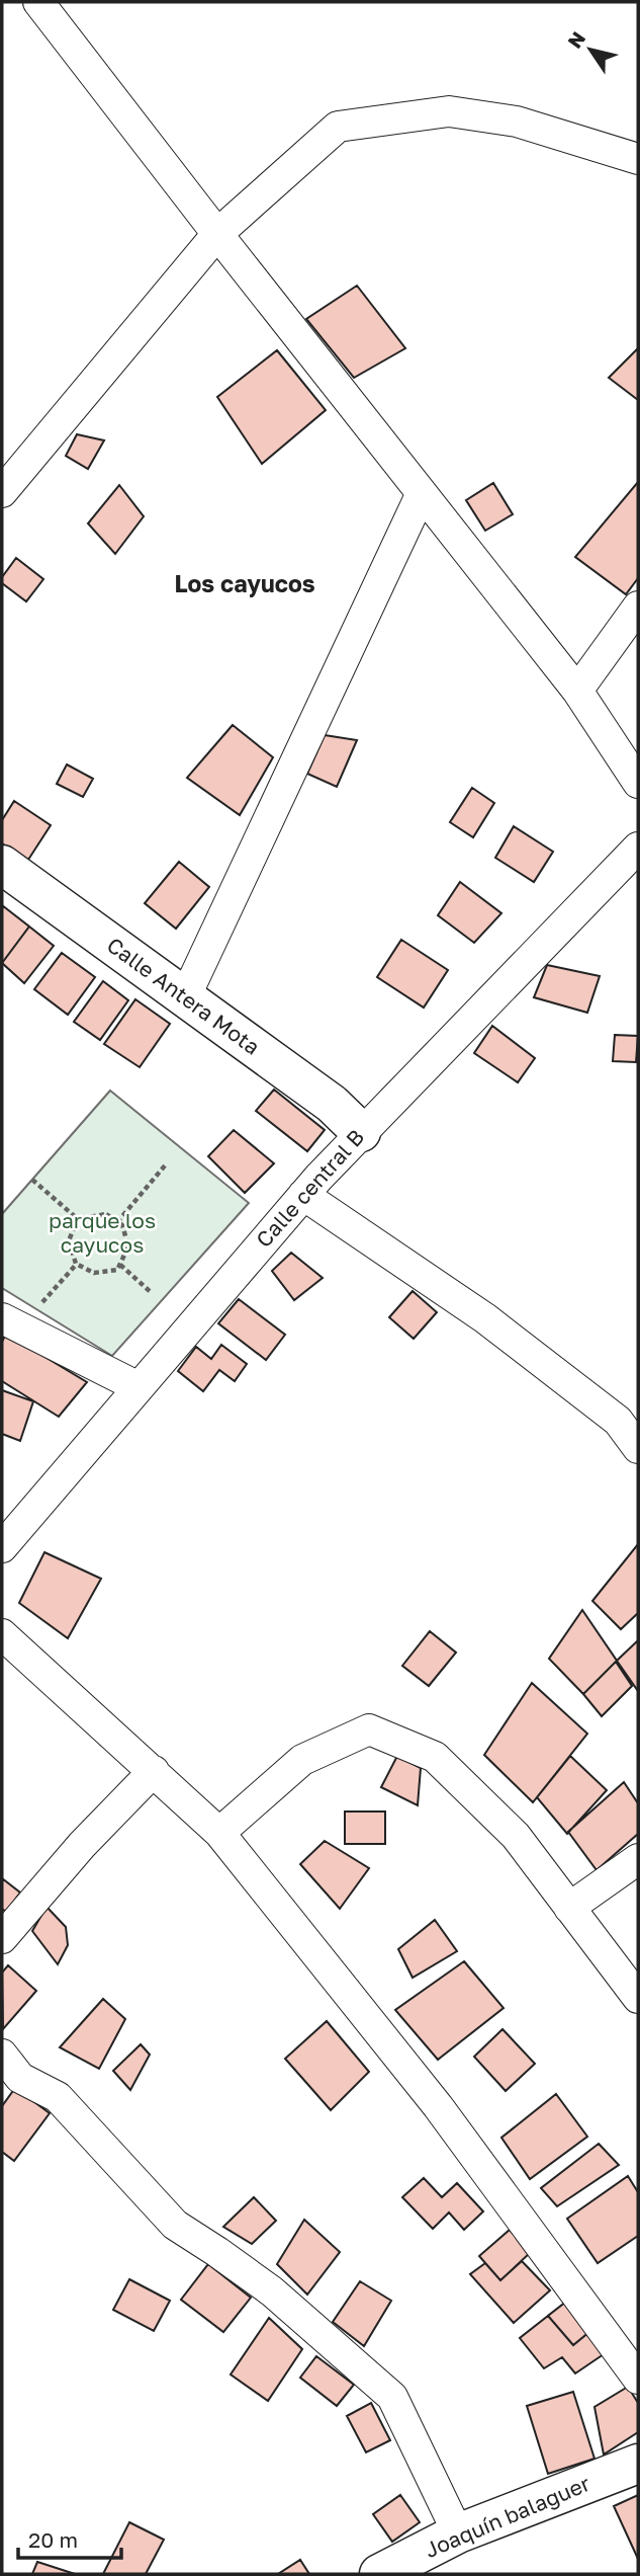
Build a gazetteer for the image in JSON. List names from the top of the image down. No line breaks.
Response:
{"streets":{"street":["Calle Antera Mota","Calle central B","Joaquín balaguer"]},"crossings":[["Calle Antera Mota","Calle central B"]],"districts":["Los cayucos"],"parks":["parque los cayucos"],"scale_bar":"20 m","north":"top left"}
